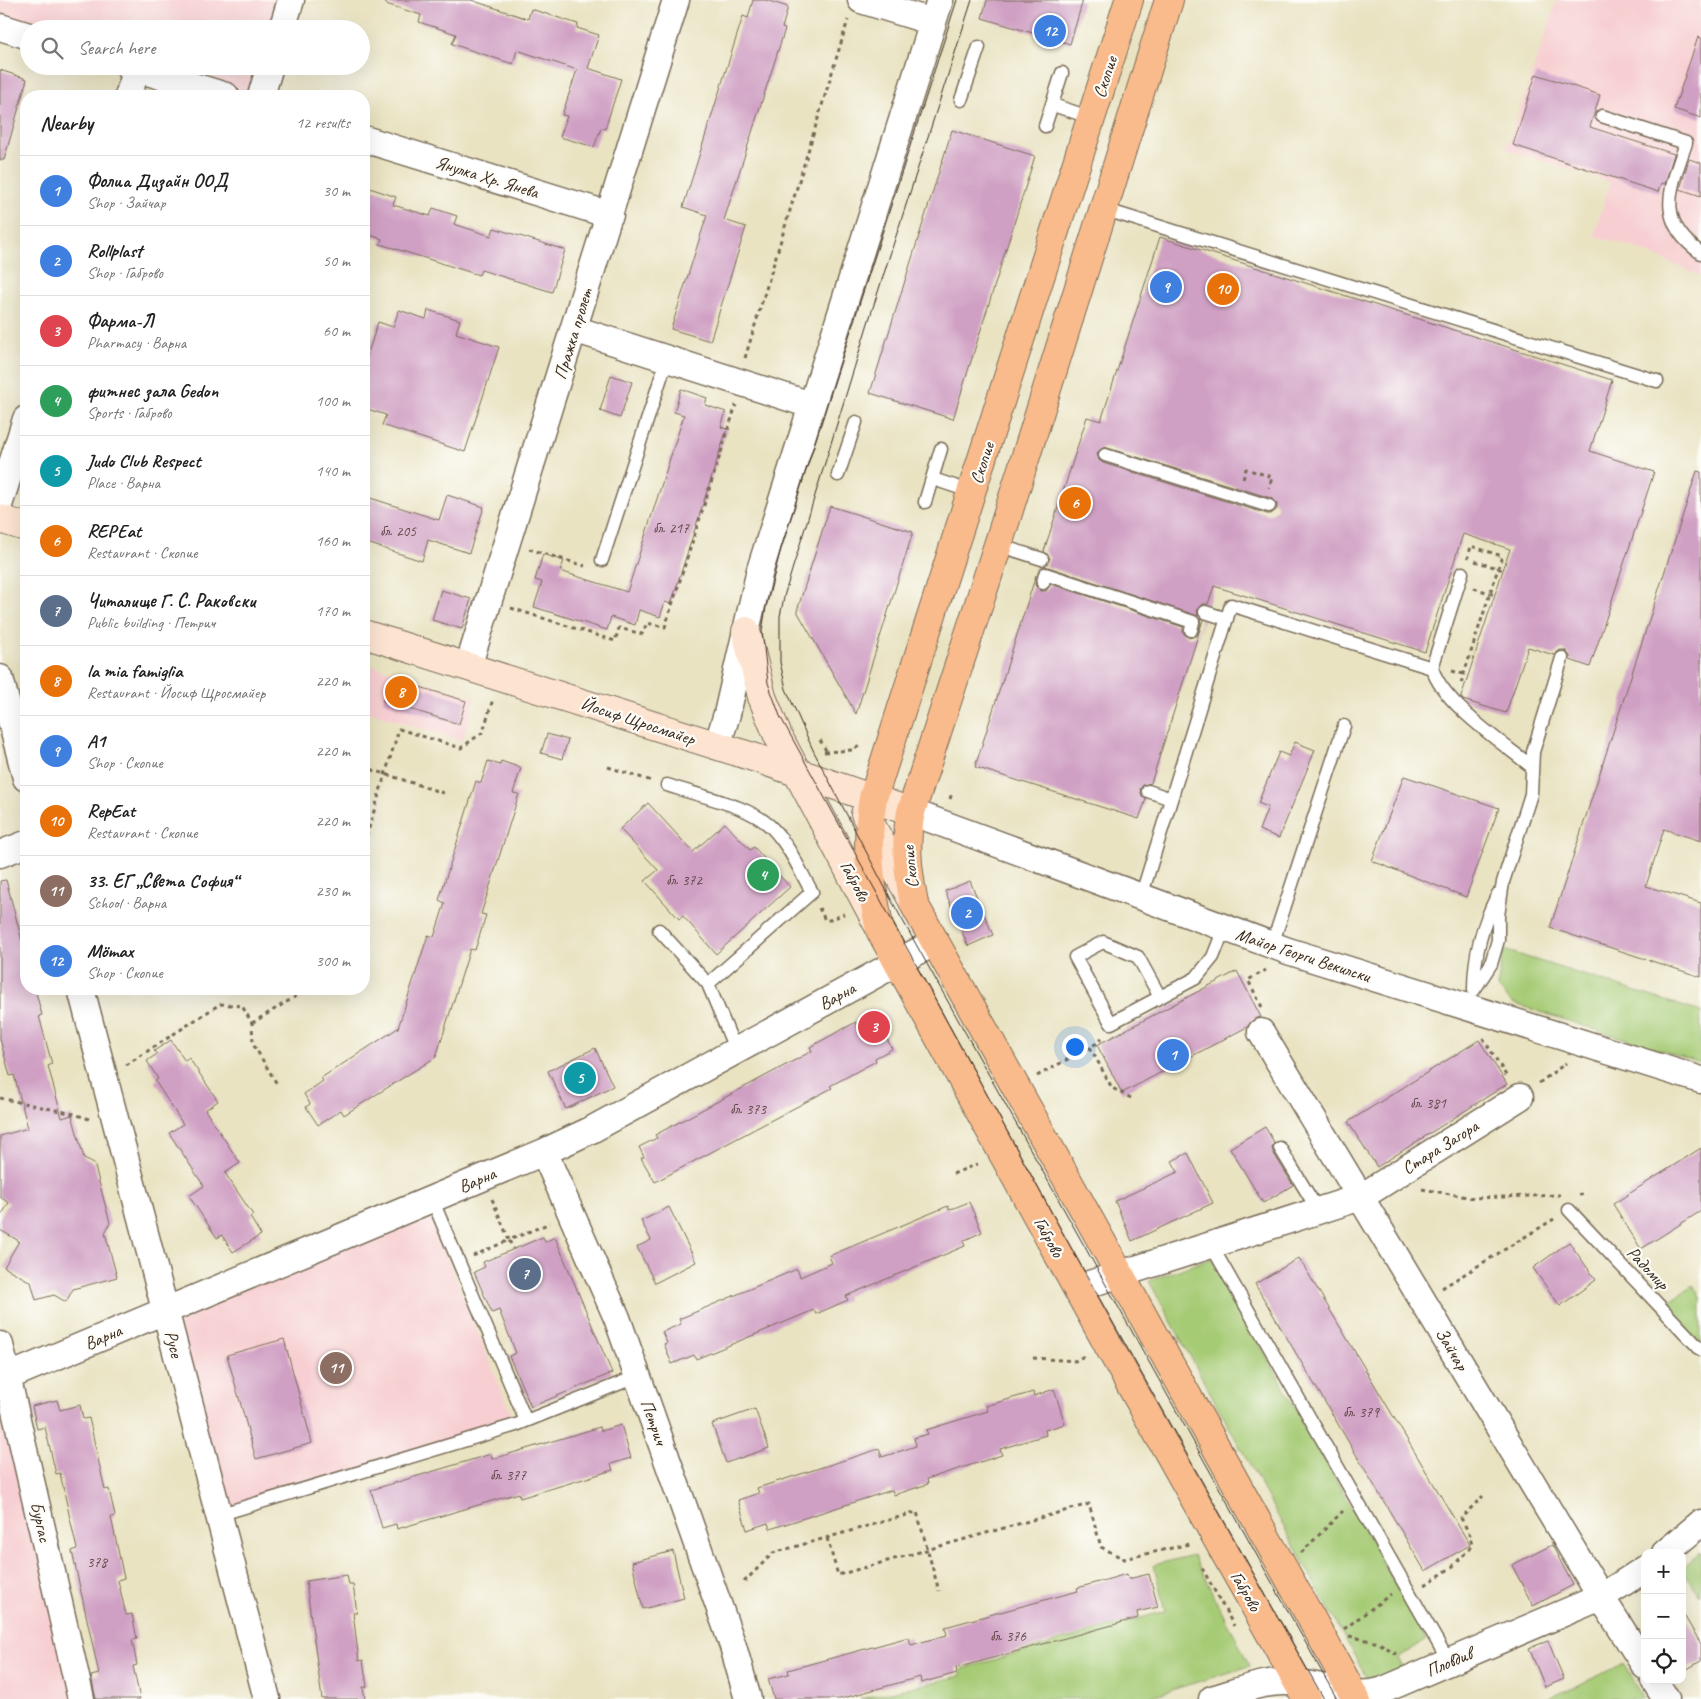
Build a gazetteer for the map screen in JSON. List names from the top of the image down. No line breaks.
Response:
{"streets":{"main road":["Скопие","Габрово"],"street":["Янулка Хр. Янева","Пражка пролет","Йосиф Щросмайер","Майор Георги Векилски","Варна","Стара Загора","Русе","Зайчар","Петрич","Бургас","Пловдив"],"lane":["Радомир"]},"crossings":[["Скопие","Йосиф Щросмайер"],["Скопие","Габрово"],["Скопие","Майор Георги Векилски"],["Янулка Хр. Янева","Пражка пролет"],["Пражка пролет","Йосиф Щросмайер"],["Йосиф Щросмайер","Габрово"],["Йосиф Щросмайер","Майор Георги Векилски"],["Габрово","Варна"],["Габрово","Стара Загора"],["Габрово","Пловдив"],["Варна","Русе"],["Варна","Петрич"],["Варна","Бургас"],["Стара Загора","Зайчар"],["Зайчар","Пловдив"]],"house_numbers":["бл. 217","бл. 205","бл. 372","бл. 381","бл. 373","бл. 379","бл. 377","378","бл. 376"],"page":{"pins":["12","9","10","6","8","4","2","3","1","5","7","11"],"search":"Search here","heading":["Nearby","12 results"],"list":[{"mark":"1","name":"Фолиа Дизайн ООД","note":"Shop · Зайчар","value":"30 m"},{"mark":"2","name":"Rollplast","note":"Shop · Габрово","value":"50 m"},{"mark":"3","name":"Фарма-Л","note":"Pharmacy · Варна","value":"60 m"},{"mark":"4","name":"фитнес зала Gedon","note":"Sports · Габрово","value":"100 m"},{"mark":"5","name":"Judo Club Respect","note":"Place · Варна","value":"140 m"},{"mark":"6","name":"REPEat","note":"Restaurant · Скопие","value":"160 m"},{"mark":"7","name":"Читалище Г. С. Раковски","note":"Public building · Петрич","value":"170 m"},{"mark":"8","name":"la mia famiglia","note":"Restaurant · Йосиф Щросмайер","value":"220 m"},{"mark":"9","name":"A1","note":"Shop · Скопие","value":"220 m"},{"mark":"10","name":"RepEat","note":"Restaurant · Скопие","value":"220 m"},{"mark":"11","name":"33. ЕГ „Света София“","note":"School · Варна","value":"230 m"},{"mark":"12","name":"Mömax","note":"Shop · Скопие","value":"300 m"}],"map_buttons":["+","−"]}}
